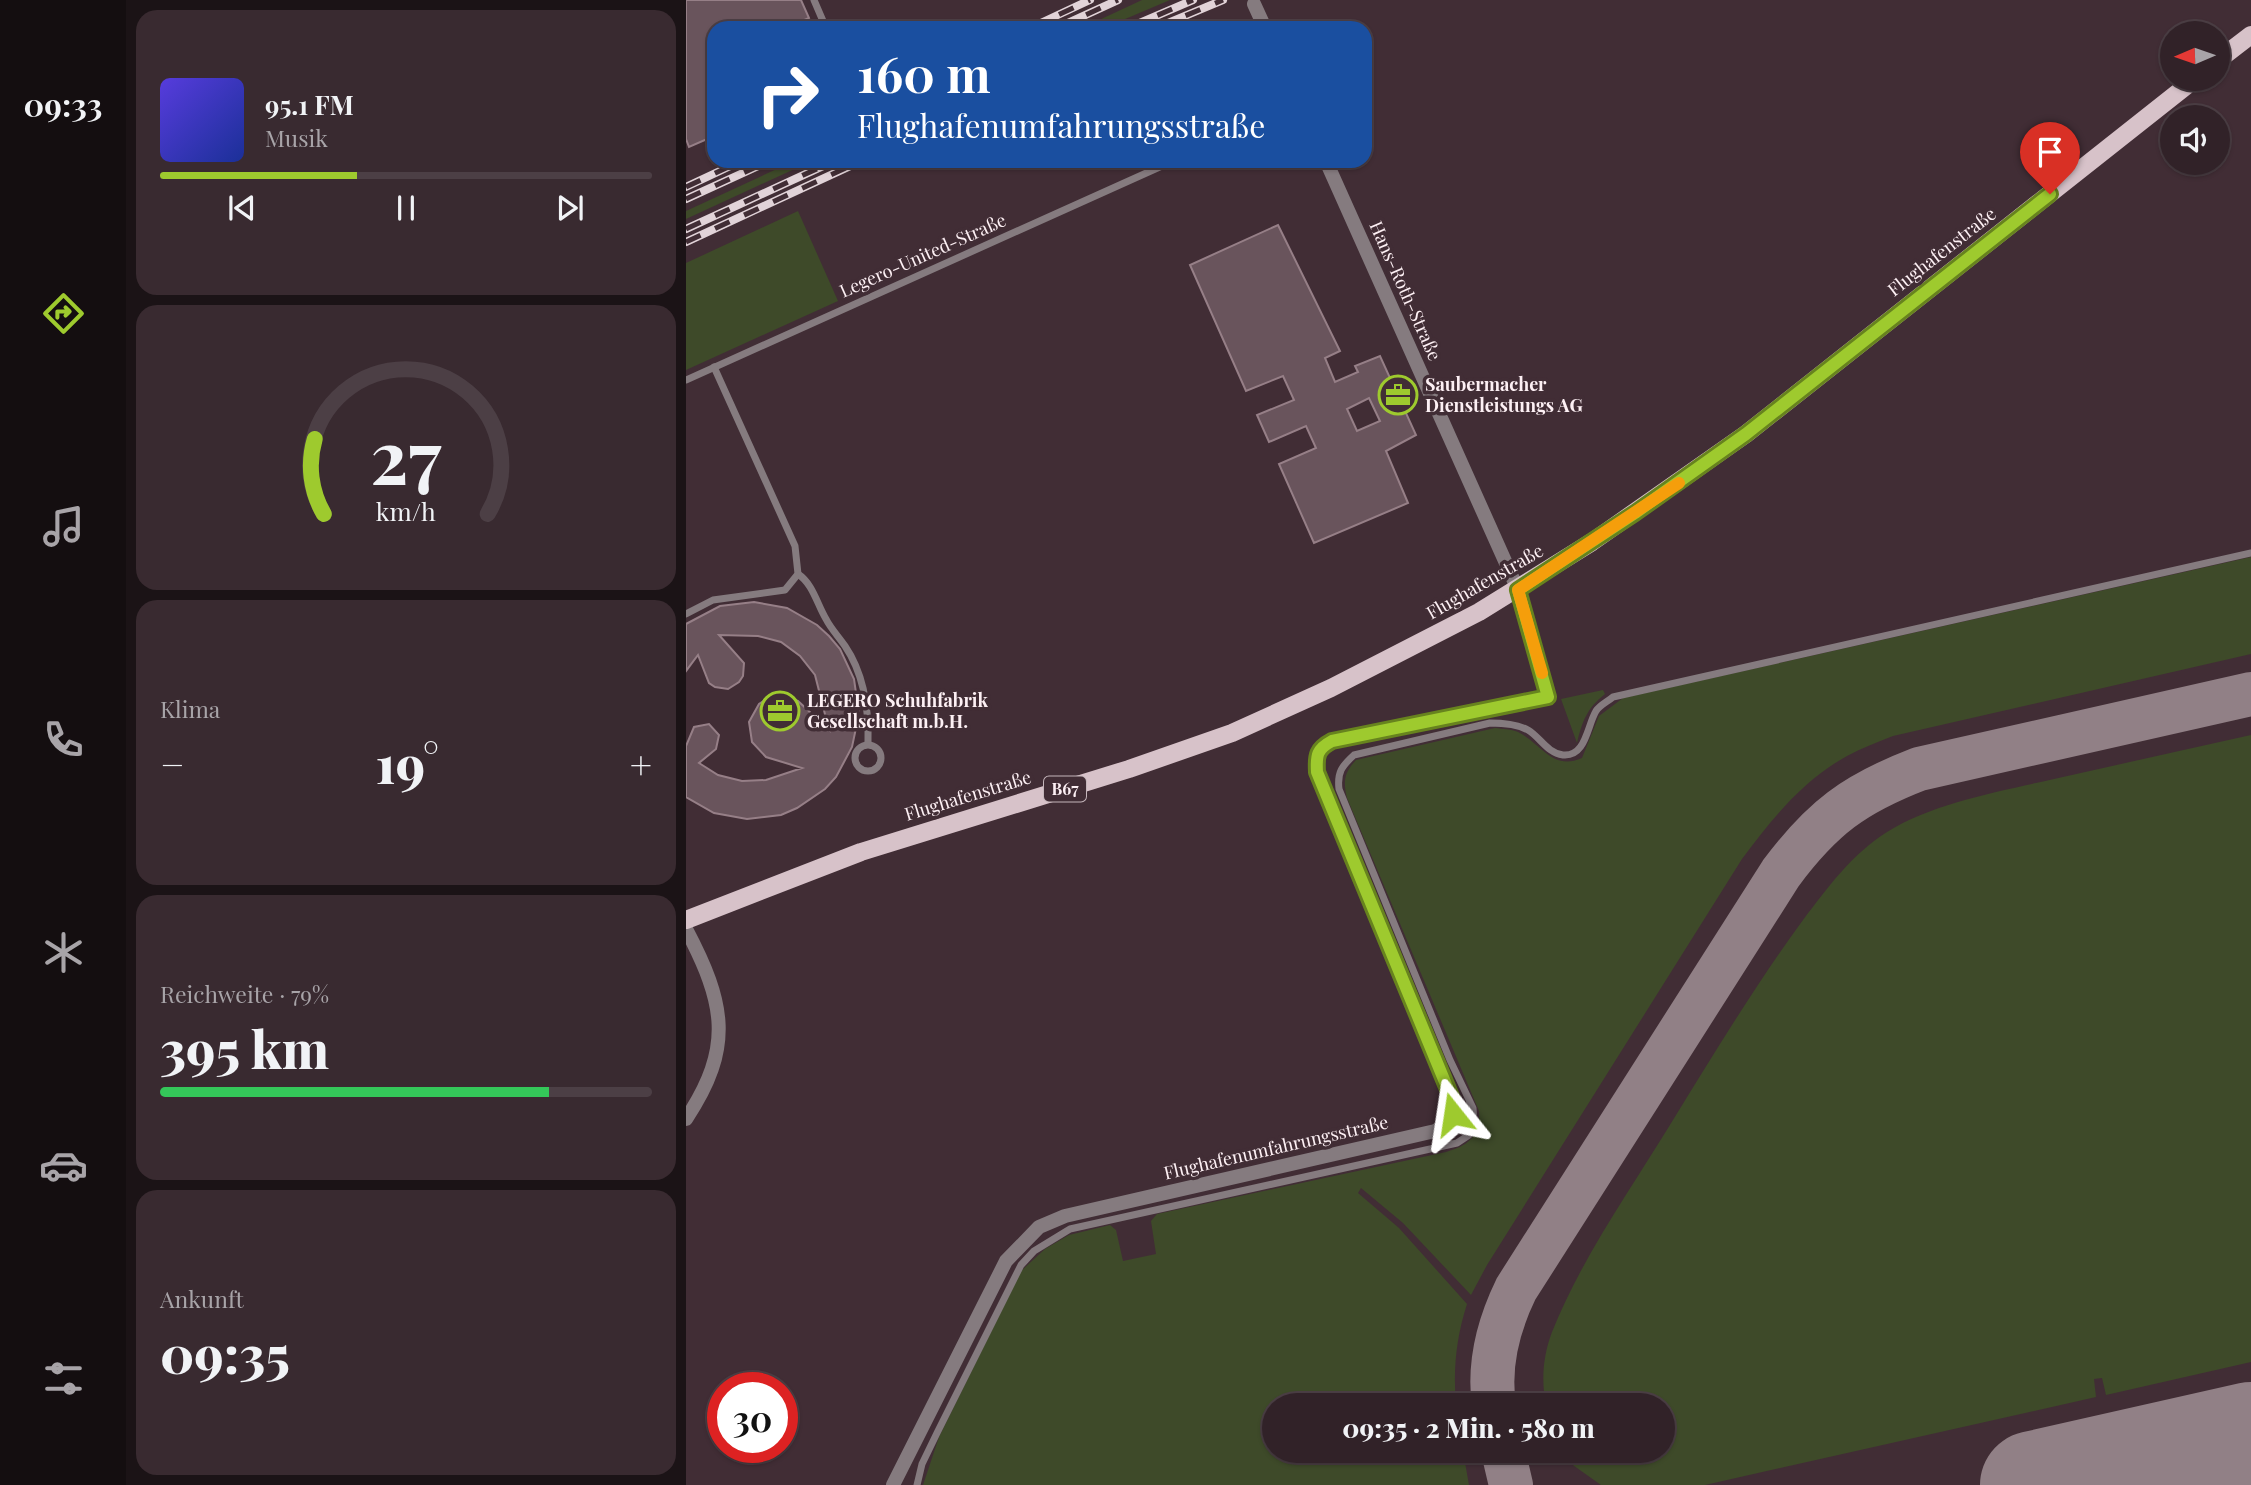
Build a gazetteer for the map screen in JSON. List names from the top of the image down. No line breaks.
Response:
{"streets":{"main road":["Flughafenstraße","B67"],"street":["Hans-Roth-Straße","Flughafenumfahrungsstraße"],"lane":["Legero-United-Straße"]},"crossings":[["Flughafenstraße","Hans-Roth-Straße"],["Flughafenstraße","Flughafenumfahrungsstraße"],["Hans-Roth-Straße","Flughafenumfahrungsstraße"]],"places":{"office":["Saubermacher Dienstleistungs AG","LEGERO Schuhfabrik Gesellschaft m.b.H."]},"north":"left","page":{"tabs":"09:33","turn":["160 m","Flughafenumfahrungsstraße"],"song":["95.1 FM","Musik"],"tile":["Klima",["Reichweite · 79%","395 km"],["Ankunft","09:35"]],"heat":["−","19°","+"],"limit":"30","trip":"09:35 · 2 Min. · 580 m","gauge":["27","km/h"]}}
